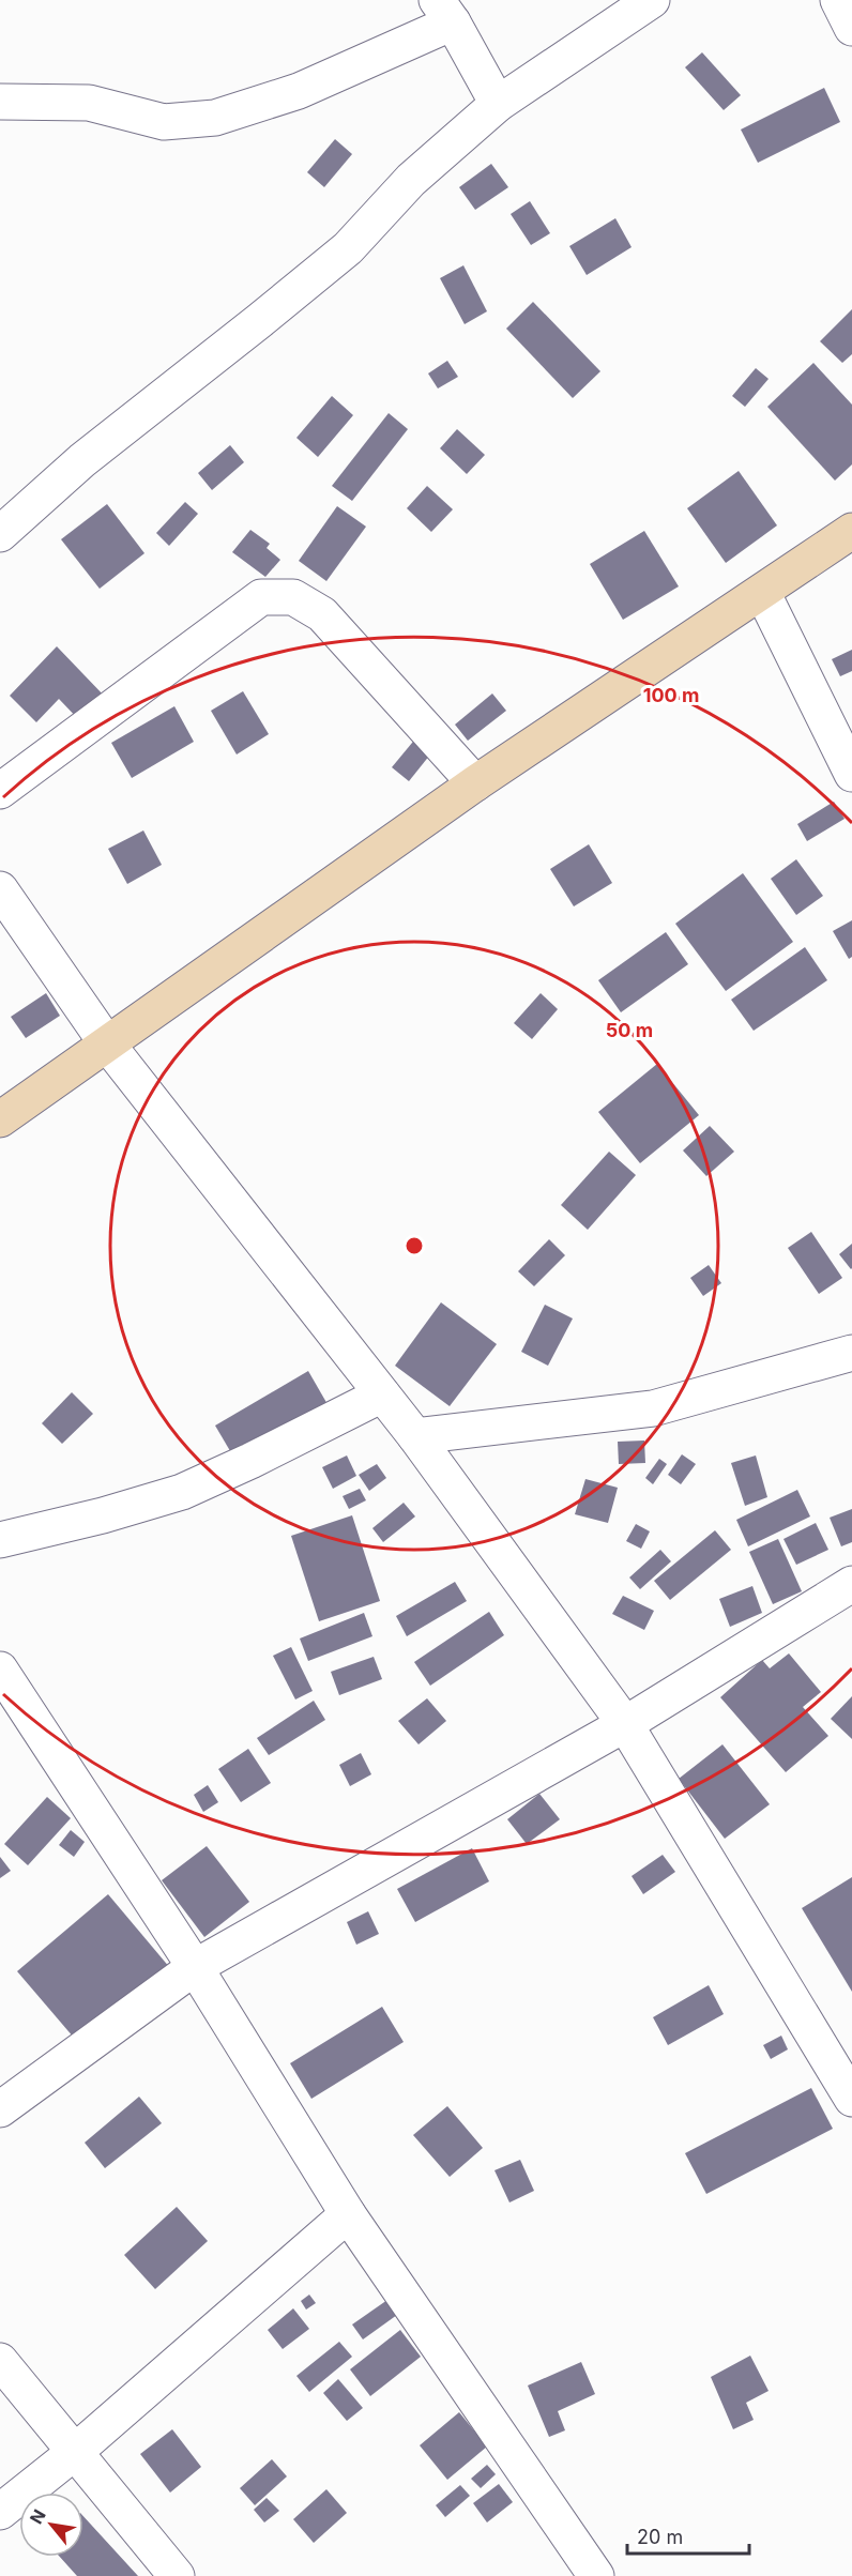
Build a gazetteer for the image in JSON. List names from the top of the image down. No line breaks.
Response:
{"scale_bar":"20 m","north":"top left","rings":["100 m","50 m"]}
